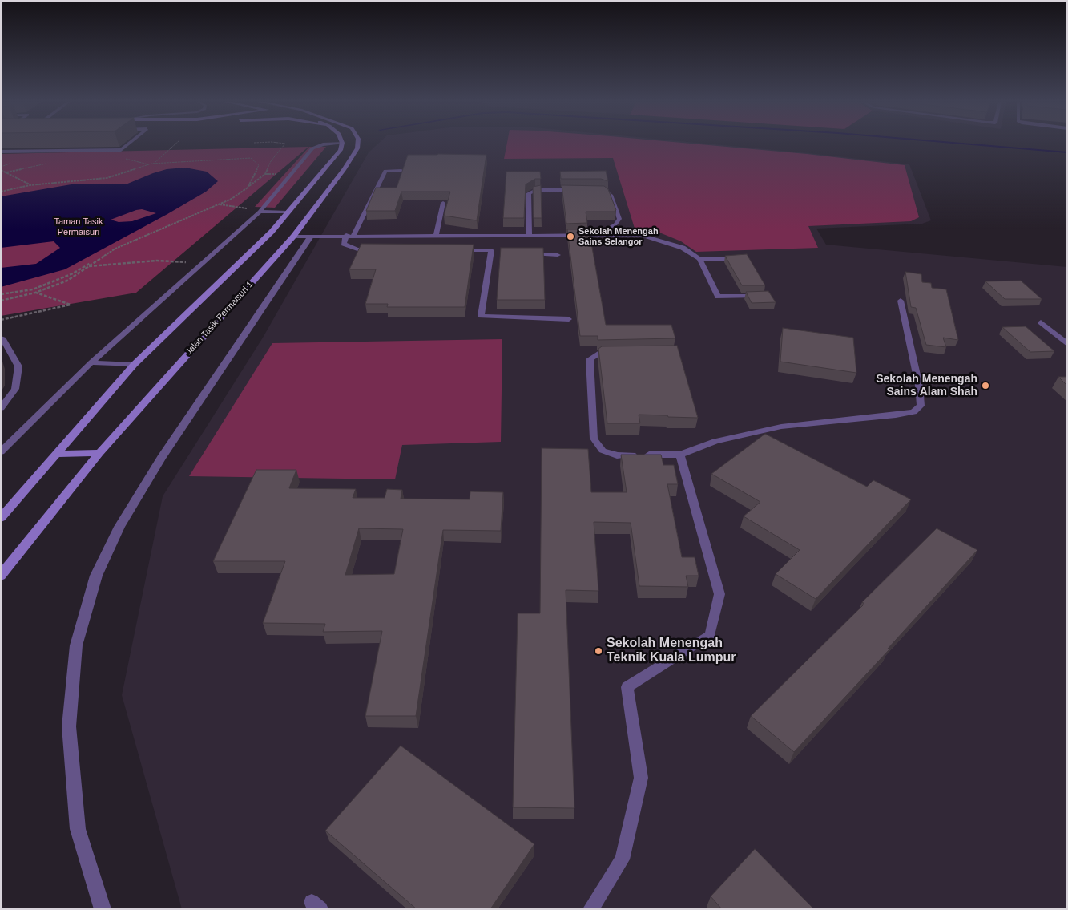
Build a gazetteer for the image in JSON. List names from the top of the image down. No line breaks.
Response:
{"streets":{"main road":["Jalan Tasik Permaisuri 1"]},"parks":["Taman Tasik Permaisuri"],"places":["Sekolah Menengah Sains Selangor","Sekolah Menengah Sains Alam Shah","Sekolah Menengah Teknik Kuala Lumpur"]}
